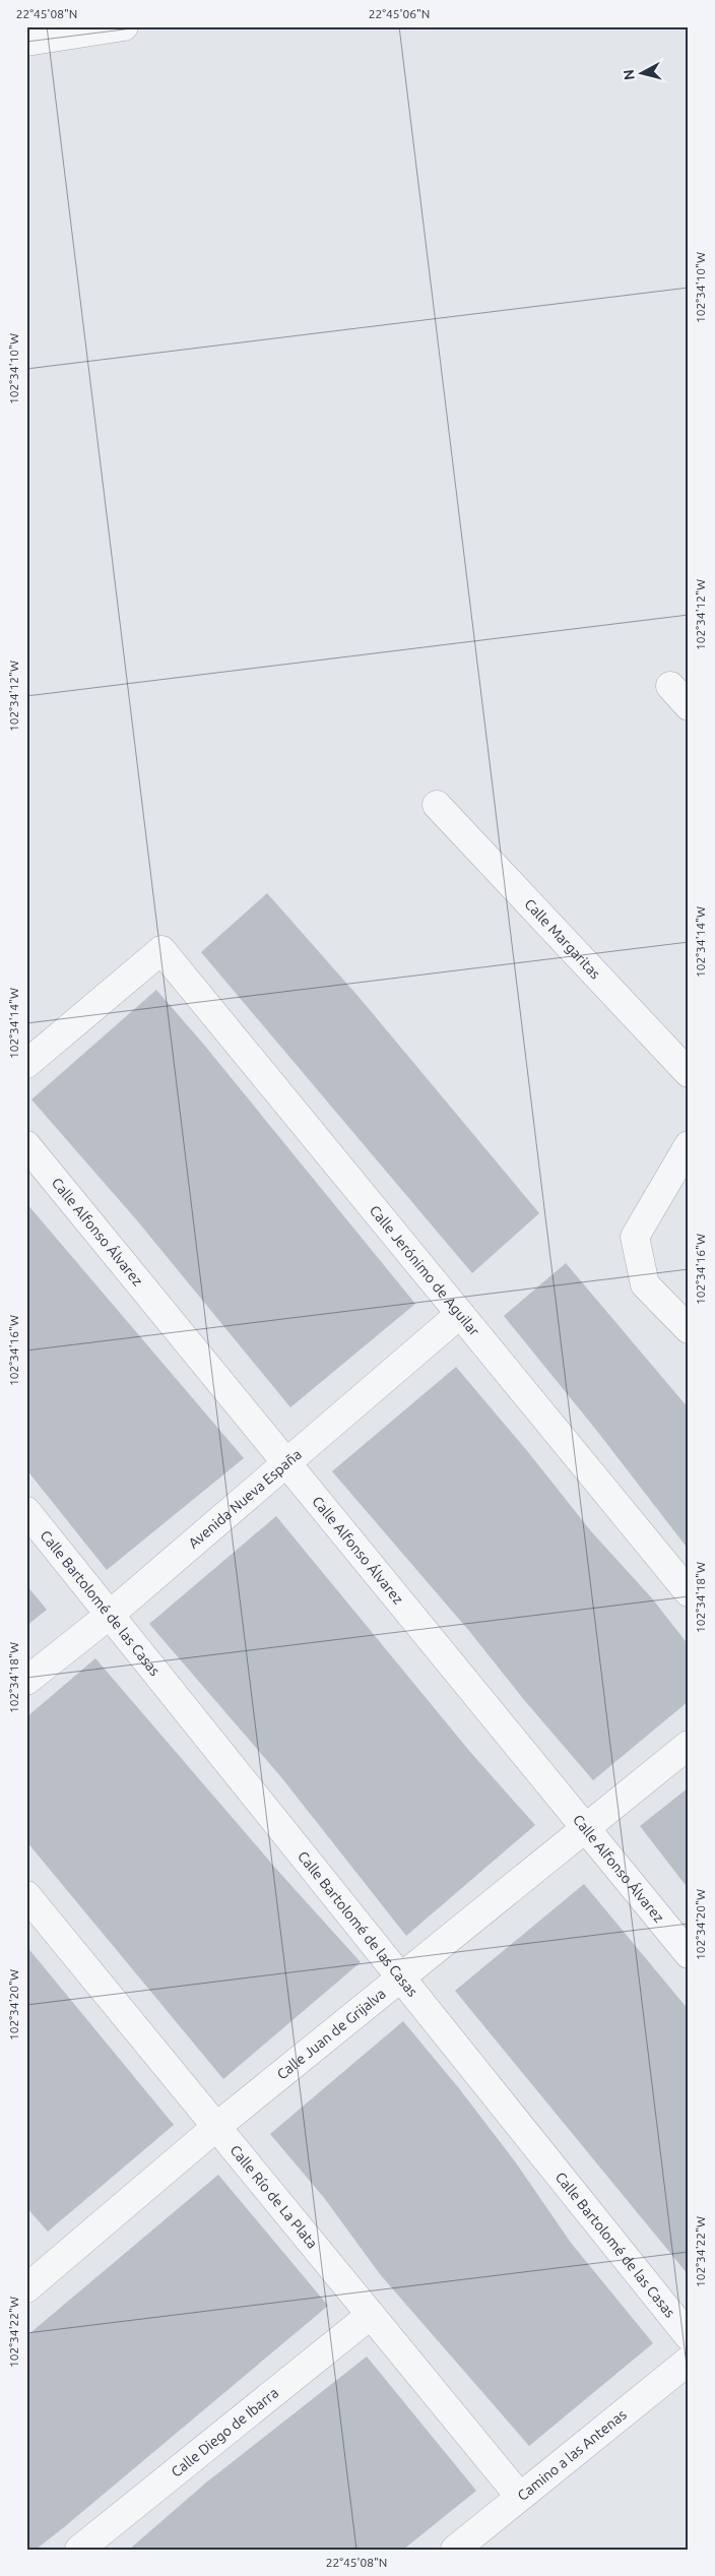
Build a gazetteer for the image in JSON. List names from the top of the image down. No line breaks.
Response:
{"streets":{"street":["Calle Margaritas","Calle Alfonso Álvarez","Calle Jerónimo de Aguilar","Avenida Nueva España","Calle Bartolomé de las Casas","Calle Juan de Grijalva","Calle Río de La Plata","Calle Diego de Ibarra","Camino a las Antenas"]},"crossings":[["Calle Alfonso Álvarez","Avenida Nueva España"],["Calle Alfonso Álvarez","Calle Juan de Grijalva"],["Calle Jerónimo de Aguilar","Avenida Nueva España"],["Avenida Nueva España","Calle Bartolomé de las Casas"],["Calle Bartolomé de las Casas","Calle Juan de Grijalva"],["Calle Juan de Grijalva","Calle Río de La Plata"],["Calle Río de La Plata","Calle Diego de Ibarra"],["Calle Río de La Plata","Camino a las Antenas"]],"north":"left","coordinates":["22°45'08\"N","22°45'06\"N","102°34'10\"W","102°34'12\"W","102°34'14\"W","102°34'16\"W","102°34'18\"W","102°34'20\"W","102°34'22\"W"]}
